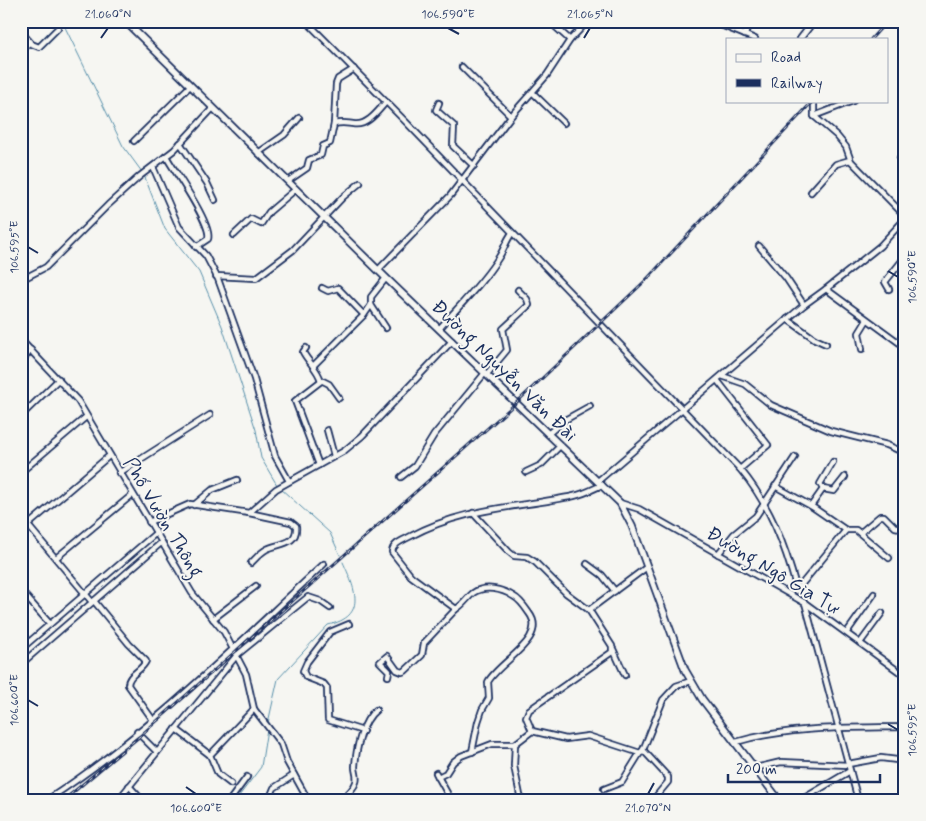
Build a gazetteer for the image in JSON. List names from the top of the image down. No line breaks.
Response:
{"streets":{"street":["Đường Nguyễn Văn Đài","Phố Vườn Thông","Đường Ngô Gia Tự"]},"crossings":[["Đường Nguyễn Văn Đài","Đường Ngô Gia Tự"]],"legend":["Road","Railway"],"scale_bar":"200 m","coordinates":["21.060°N","106.590°E","21.065°N","106.595°E","106.600°E","21.070°N"]}
